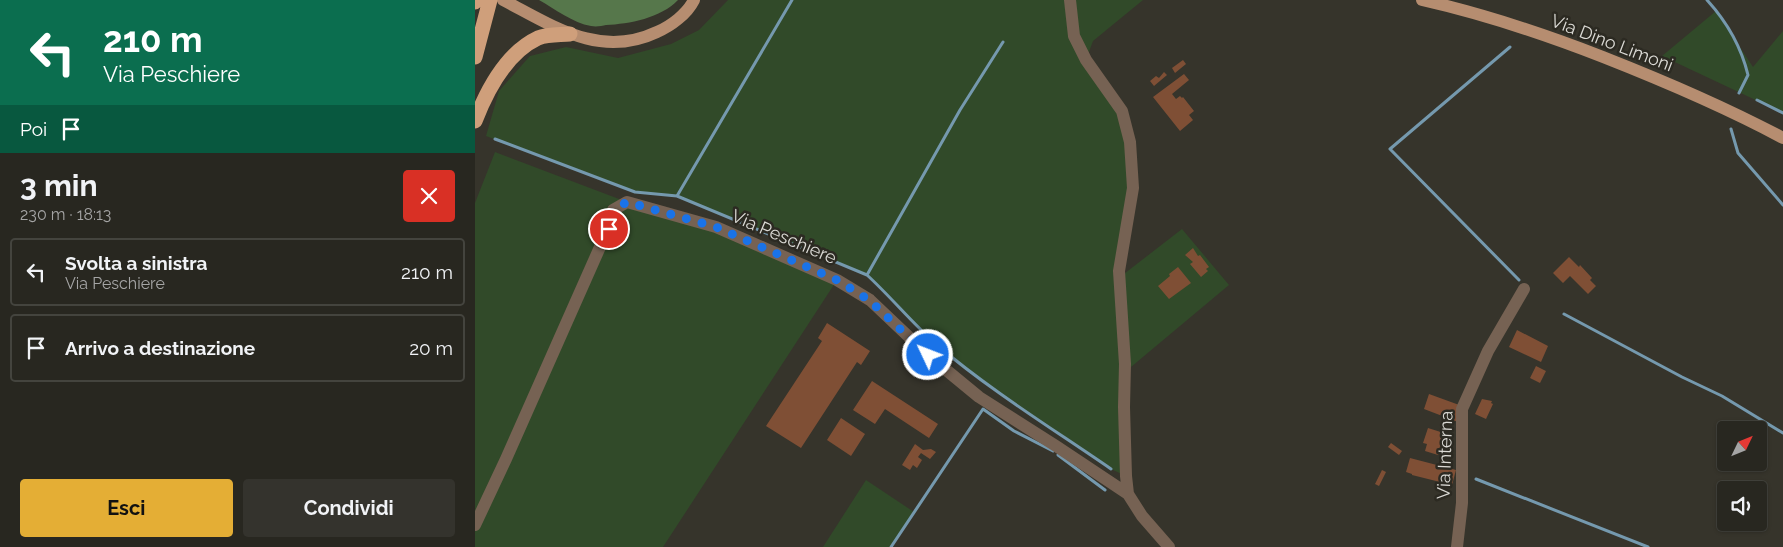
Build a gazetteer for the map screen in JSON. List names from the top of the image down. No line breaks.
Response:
{"streets":{"main road":["Via Dino Limoni"],"street":["Via Peschiere","Via Interna"]},"north":"top right","page":{"turn":["210 m","Via Peschiere"],"then":"Poi","heading":["3 min","230 m · 18:13"],"list":[{"name":"Svolta a sinistra","note":"Via Peschiere","value":"210 m"},{"name":"Arrivo a destinazione","value":"20 m"}],"buttons":["Esci","Condividi"]}}
